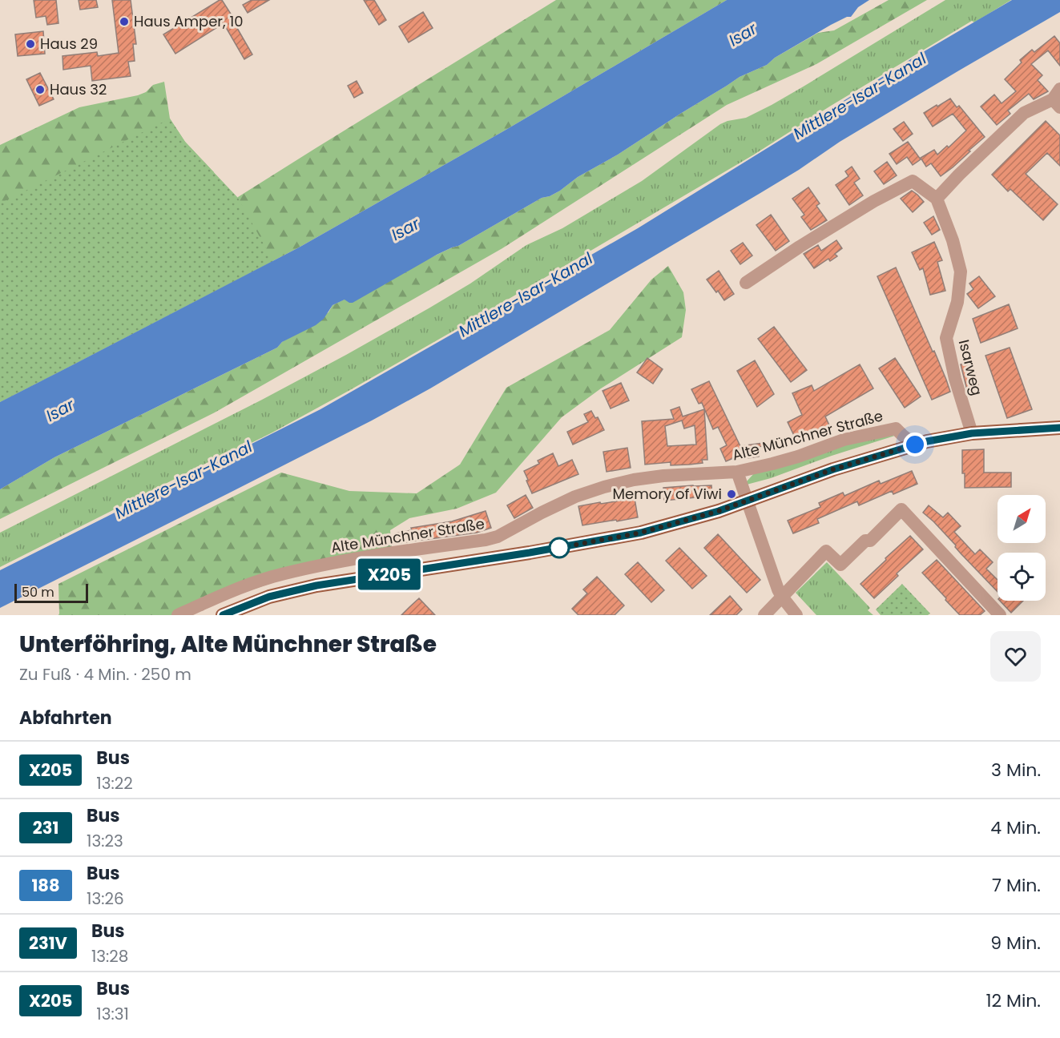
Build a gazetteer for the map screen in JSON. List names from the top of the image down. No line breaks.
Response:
{"streets":{"street":["Isarweg","Alte Münchner Straße"]},"water":["Isar","Mittlere-Isar-Kanal"],"places":["Haus Amper, 10","Haus 29","Haus 32","Memory of Viwi"],"lines":["bus line X205"],"scale_bar":"50 m","north":"top right","page":{"on_map":"X205","scale":"50 m","heading":[["Unterföhring, Alte Münchner Straße","Zu Fuß · 4 Min. · 250 m"],"Abfahrten"],"list":[{"mark":"X205","name":"Bus","note":"13:22","value":"3 Min."},{"mark":"231","name":"Bus","note":"13:23","value":"4 Min."},{"mark":"188","name":"Bus","note":"13:26","value":"7 Min."},{"mark":"231V","name":"Bus","note":"13:28","value":"9 Min."},{"mark":"X205","name":"Bus","note":"13:31","value":"12 Min."}]}}
